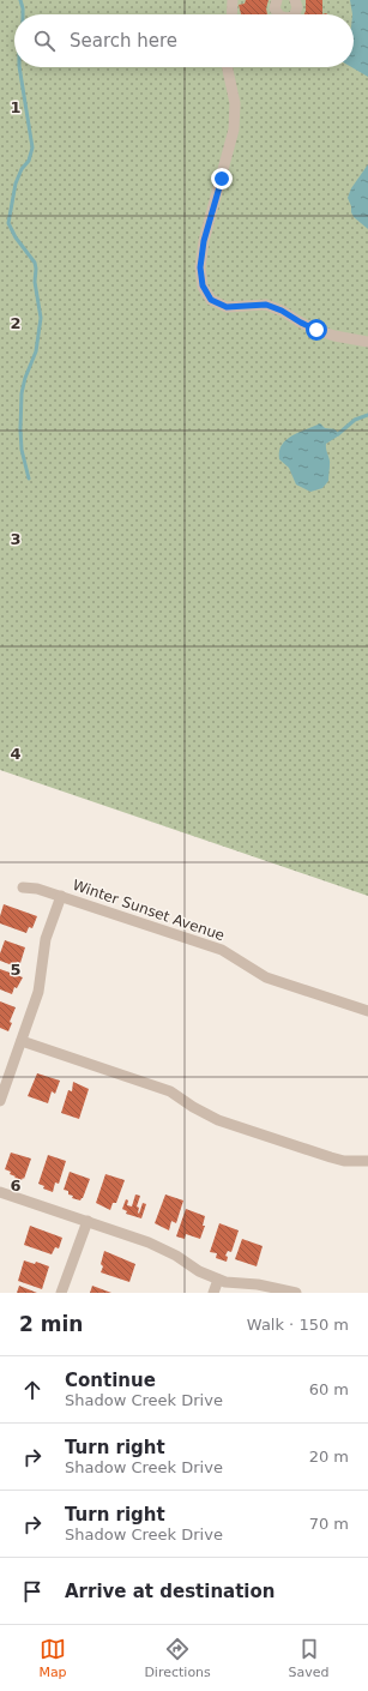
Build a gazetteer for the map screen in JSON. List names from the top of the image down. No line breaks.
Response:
{"streets":{"street":["Winter Sunset Avenue"]},"page":{"search":"Search here","heading":["2 min","Walk · 150 m"],"list":[["Continue","Shadow Creek Drive","60 m"],["Turn right","Shadow Creek Drive","20 m"],["Turn right","Shadow Creek Drive","70 m"],"Arrive at destination"],"nav":["Map","Directions","Saved"]},"grid":{"rows":["1","2","3","4","5","6"]}}
